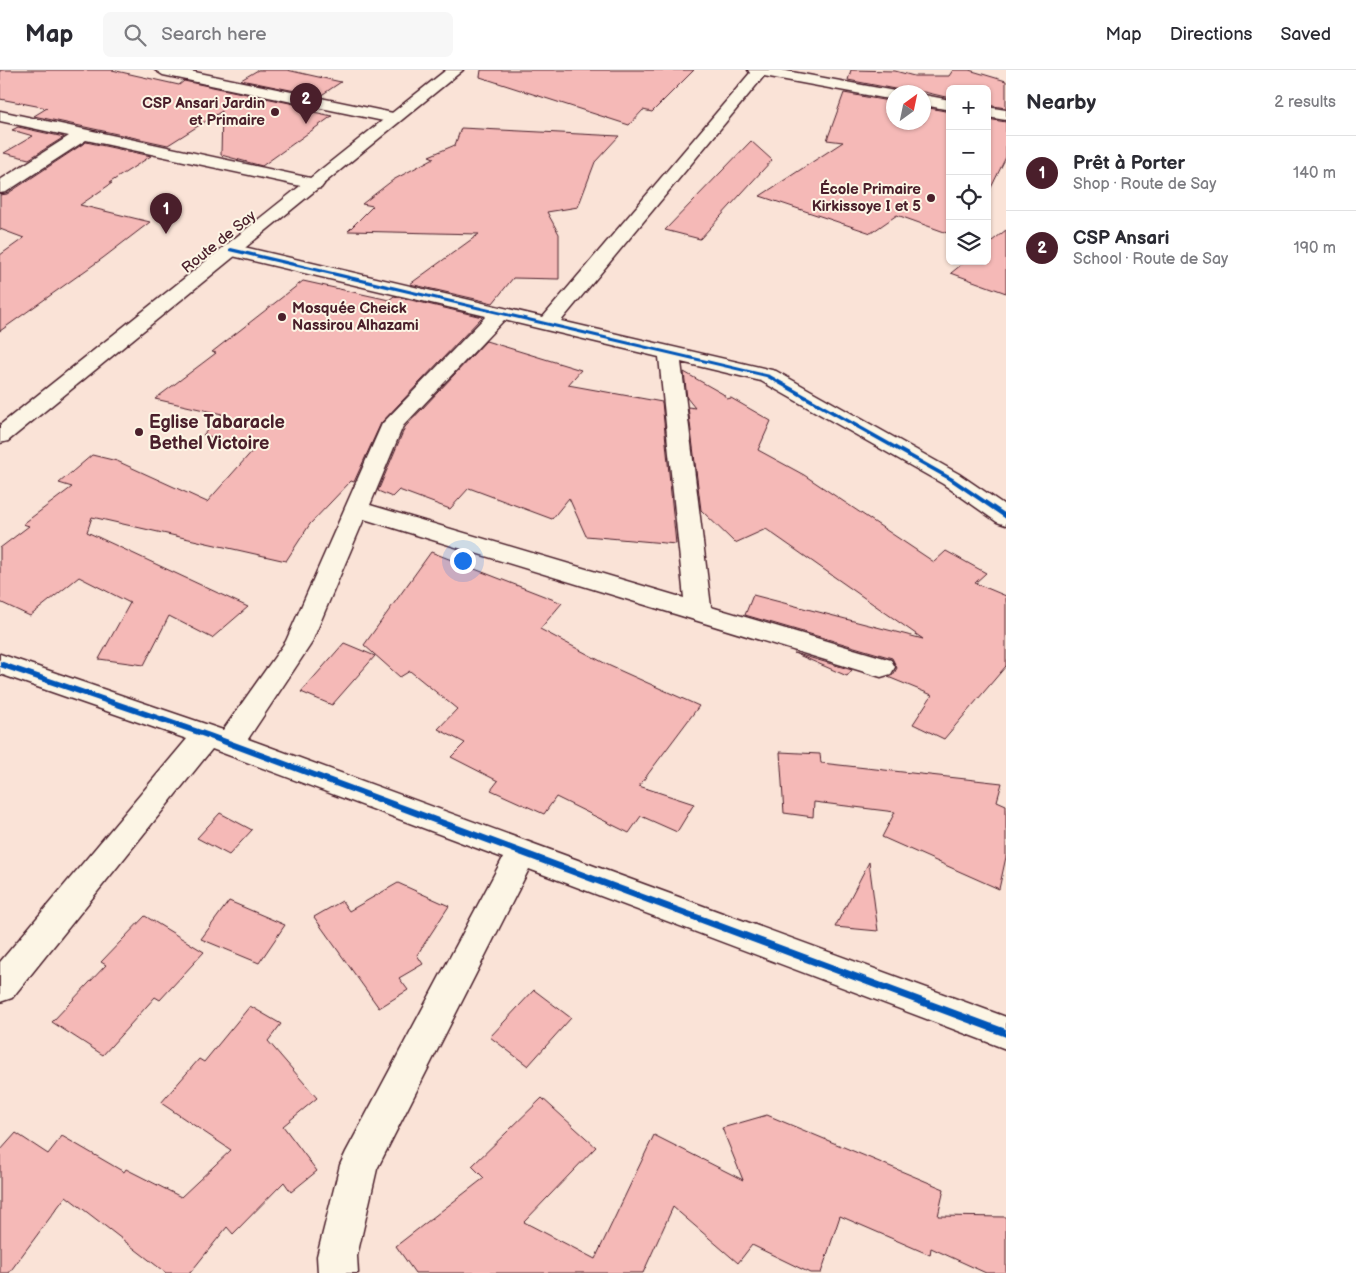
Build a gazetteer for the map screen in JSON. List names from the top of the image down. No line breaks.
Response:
{"streets":{"street":["Route de Say"]},"places":["CSP Ansari Jardin et Primaire","École Primaire Kirkissoye I et 5","Mosquée Cheick Nassirou Alhazami","Eglise Tabaracle Bethel Victoire"],"north":"top right","page":{"header":"Map","search":"Search here","nav":["Map","Directions","Saved"],"heading":["Nearby","2 results"],"pins":["2","1"],"map_buttons":["+","−"],"list":[{"mark":"1","name":"Prêt à Porter","note":"Shop · Route de Say","value":"140 m"},{"mark":"2","name":"CSP Ansari","note":"School · Route de Say","value":"190 m"}]}}
